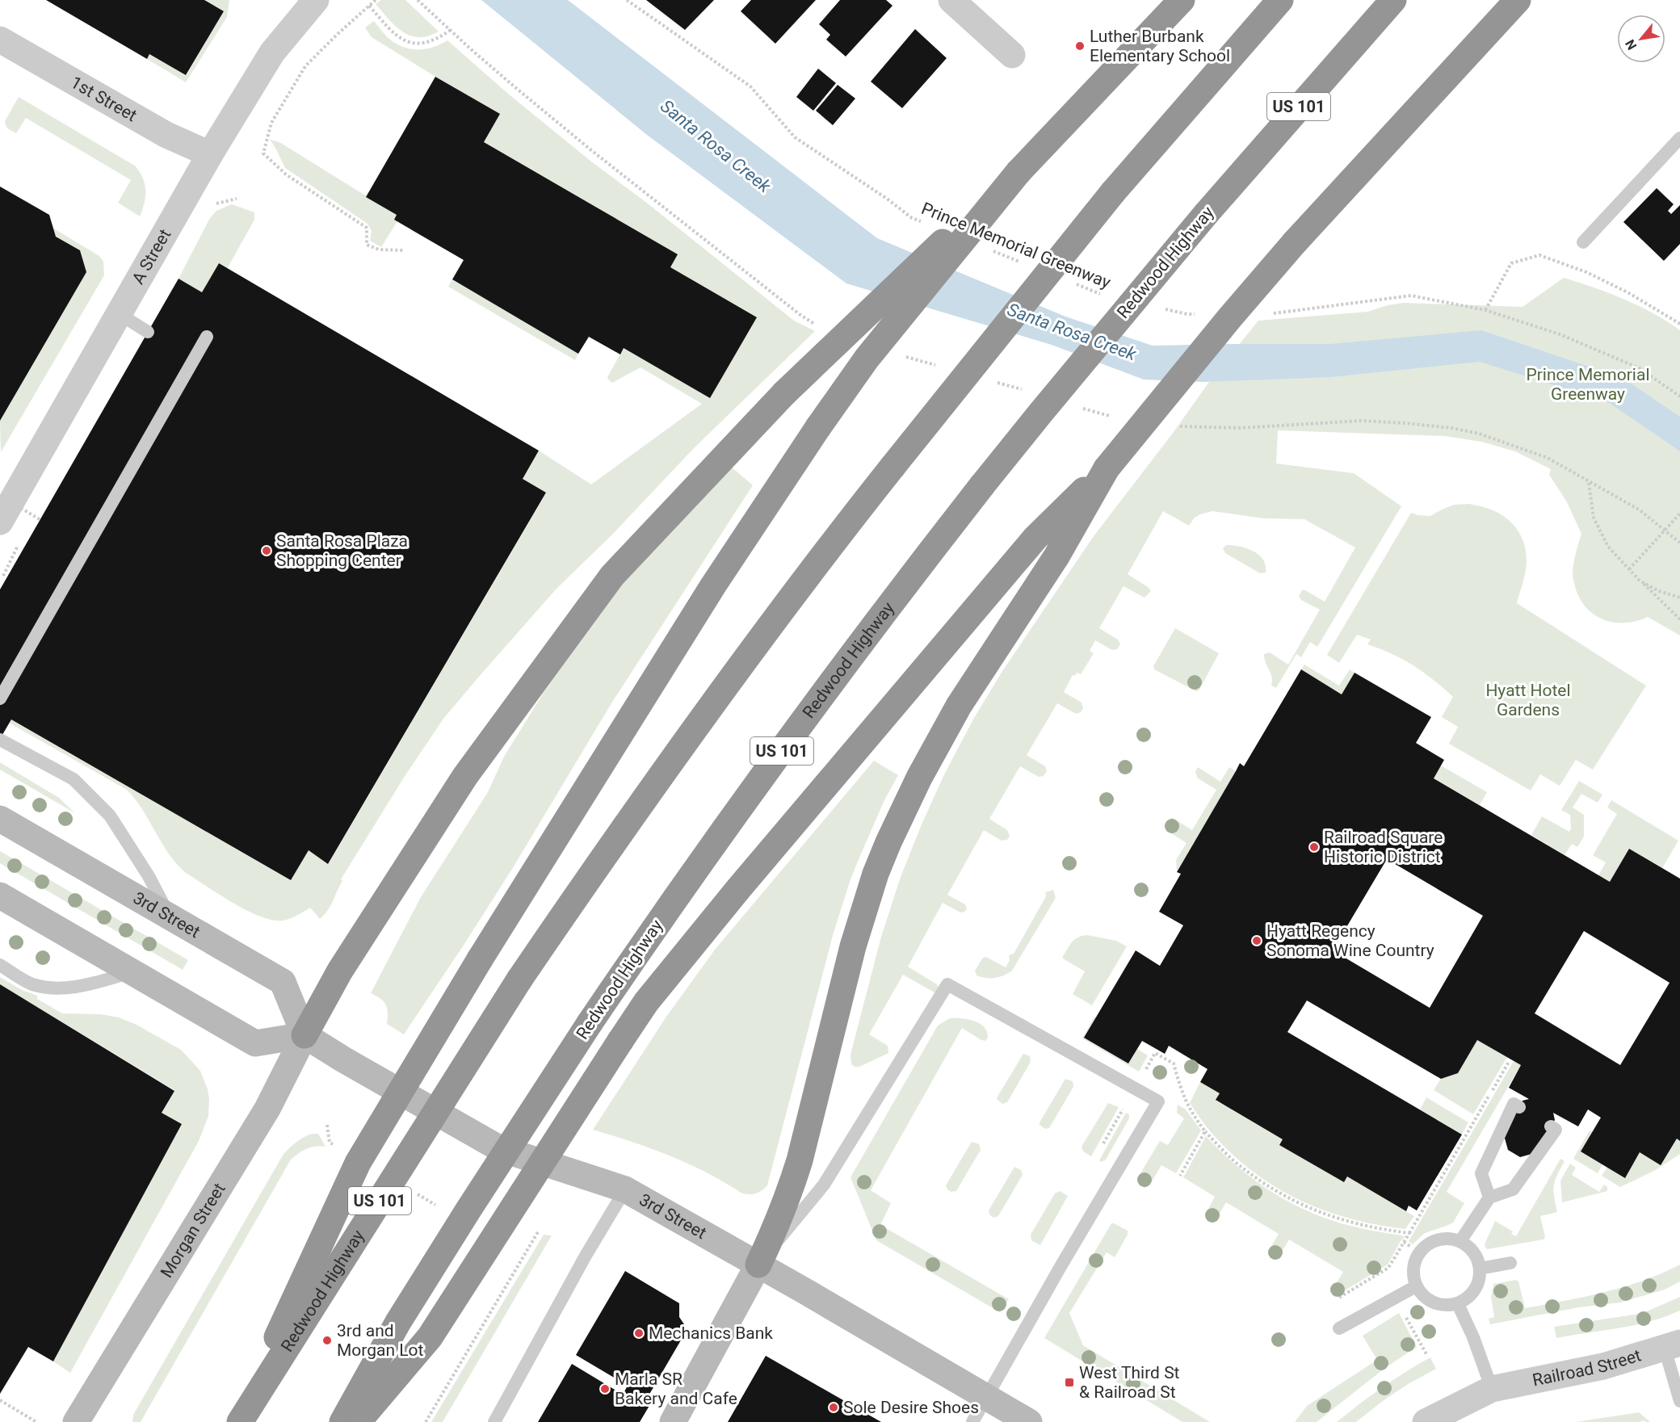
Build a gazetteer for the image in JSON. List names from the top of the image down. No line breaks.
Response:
{"streets":{"highway":["US 101","Redwood Highway"],"main road":["3rd Street","Morgan Street"],"street":["1st Street","A Street","Railroad Street"],"path":["Prince Memorial Greenway"]},"crossings":[["1st Street","A Street"],["3rd Street","Morgan Street"]],"water":["Santa Rosa Creek"],"parks":["Prince Memorial Greenway","Hyatt Hotel Gardens"],"places":{"other":["Luther Burbank Elementary School","Santa Rosa Plaza Shopping Center","Railroad Square Historic District","Hyatt Regency Sonoma Wine Country","Mechanics Bank","3rd and Morgan Lot","Marla SR Bakery and Cafe","Sole Desire Shoes"],"transit":["West Third St & Railroad St"]},"north":"bottom left"}
